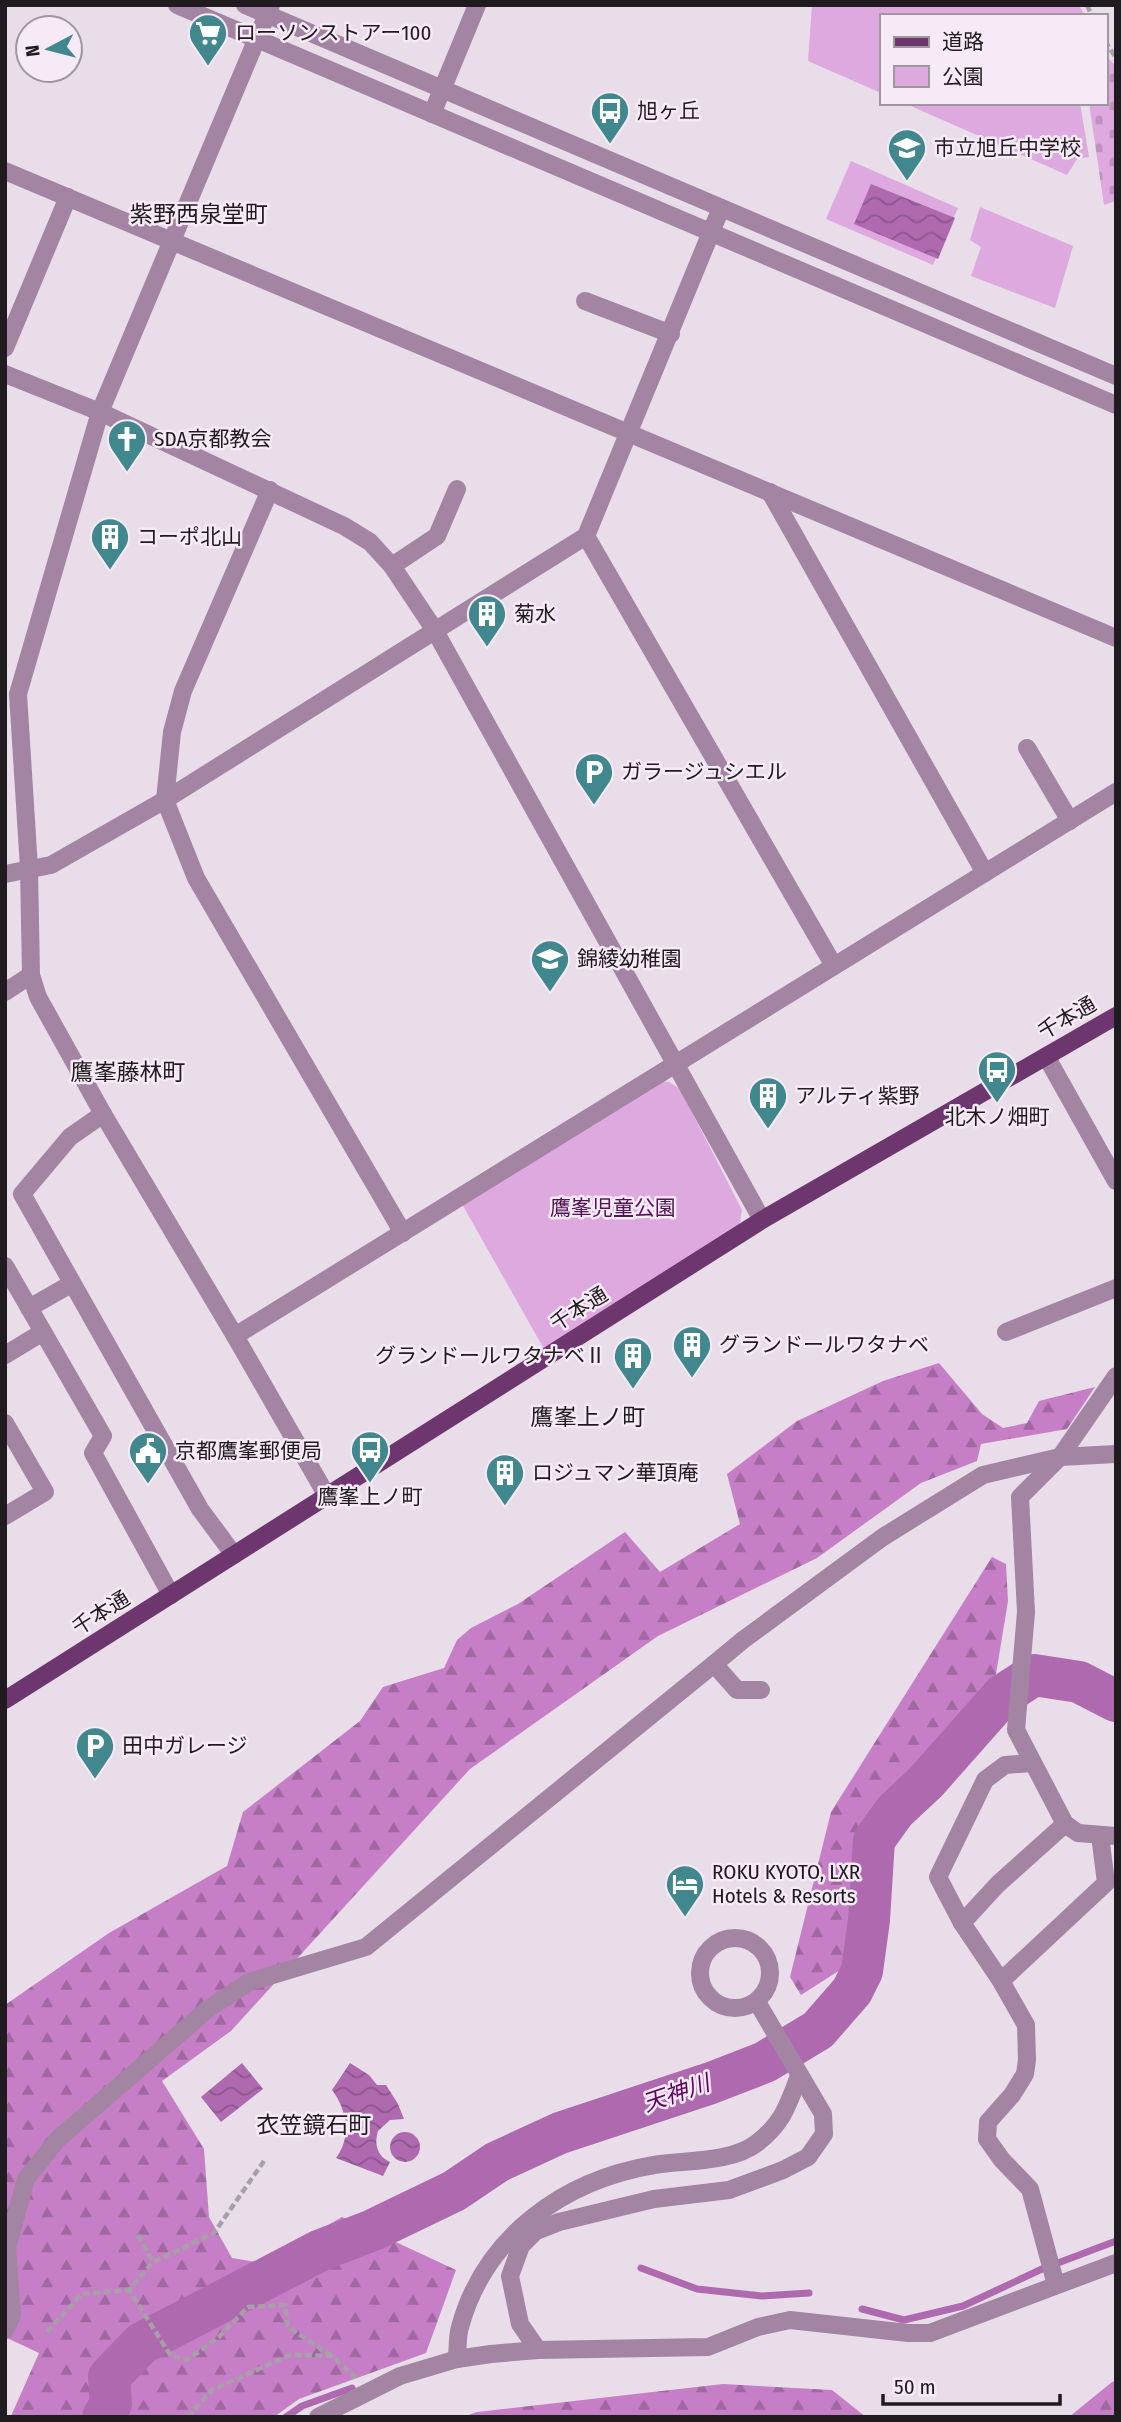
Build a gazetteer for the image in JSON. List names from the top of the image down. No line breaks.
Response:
{"streets":{"main road":["千本通"]},"districts":["紫野西泉堂町","鷹峯藤林町","鷹峯上ノ町","衣笠鏡石町"],"water":["天神川"],"parks":["鷹峯児童公園"],"places":{"supermarket":["ローソンストアー100"],"bus stop":["旭ヶ丘","北木ノ畑町","鷹峯上ノ町"],"school or university":["市立旭丘中学校","錦綾幼稚園"],"church":["SDA京都教会"],"building":["コーポ北山","菊水","アルティ紫野","グランドールワタナベ","グランドールワタナベⅡ","ロジュマン華頂庵"],"parking":["ガラージュシエル","田中ガレージ"],"public building":["京都鷹峯郵便局"],"hotel":["ROKU KYOTO, LXR Hotels & Resorts"]},"legend":["道路","公園"],"scale_bar":"50 m","north":"left"}
